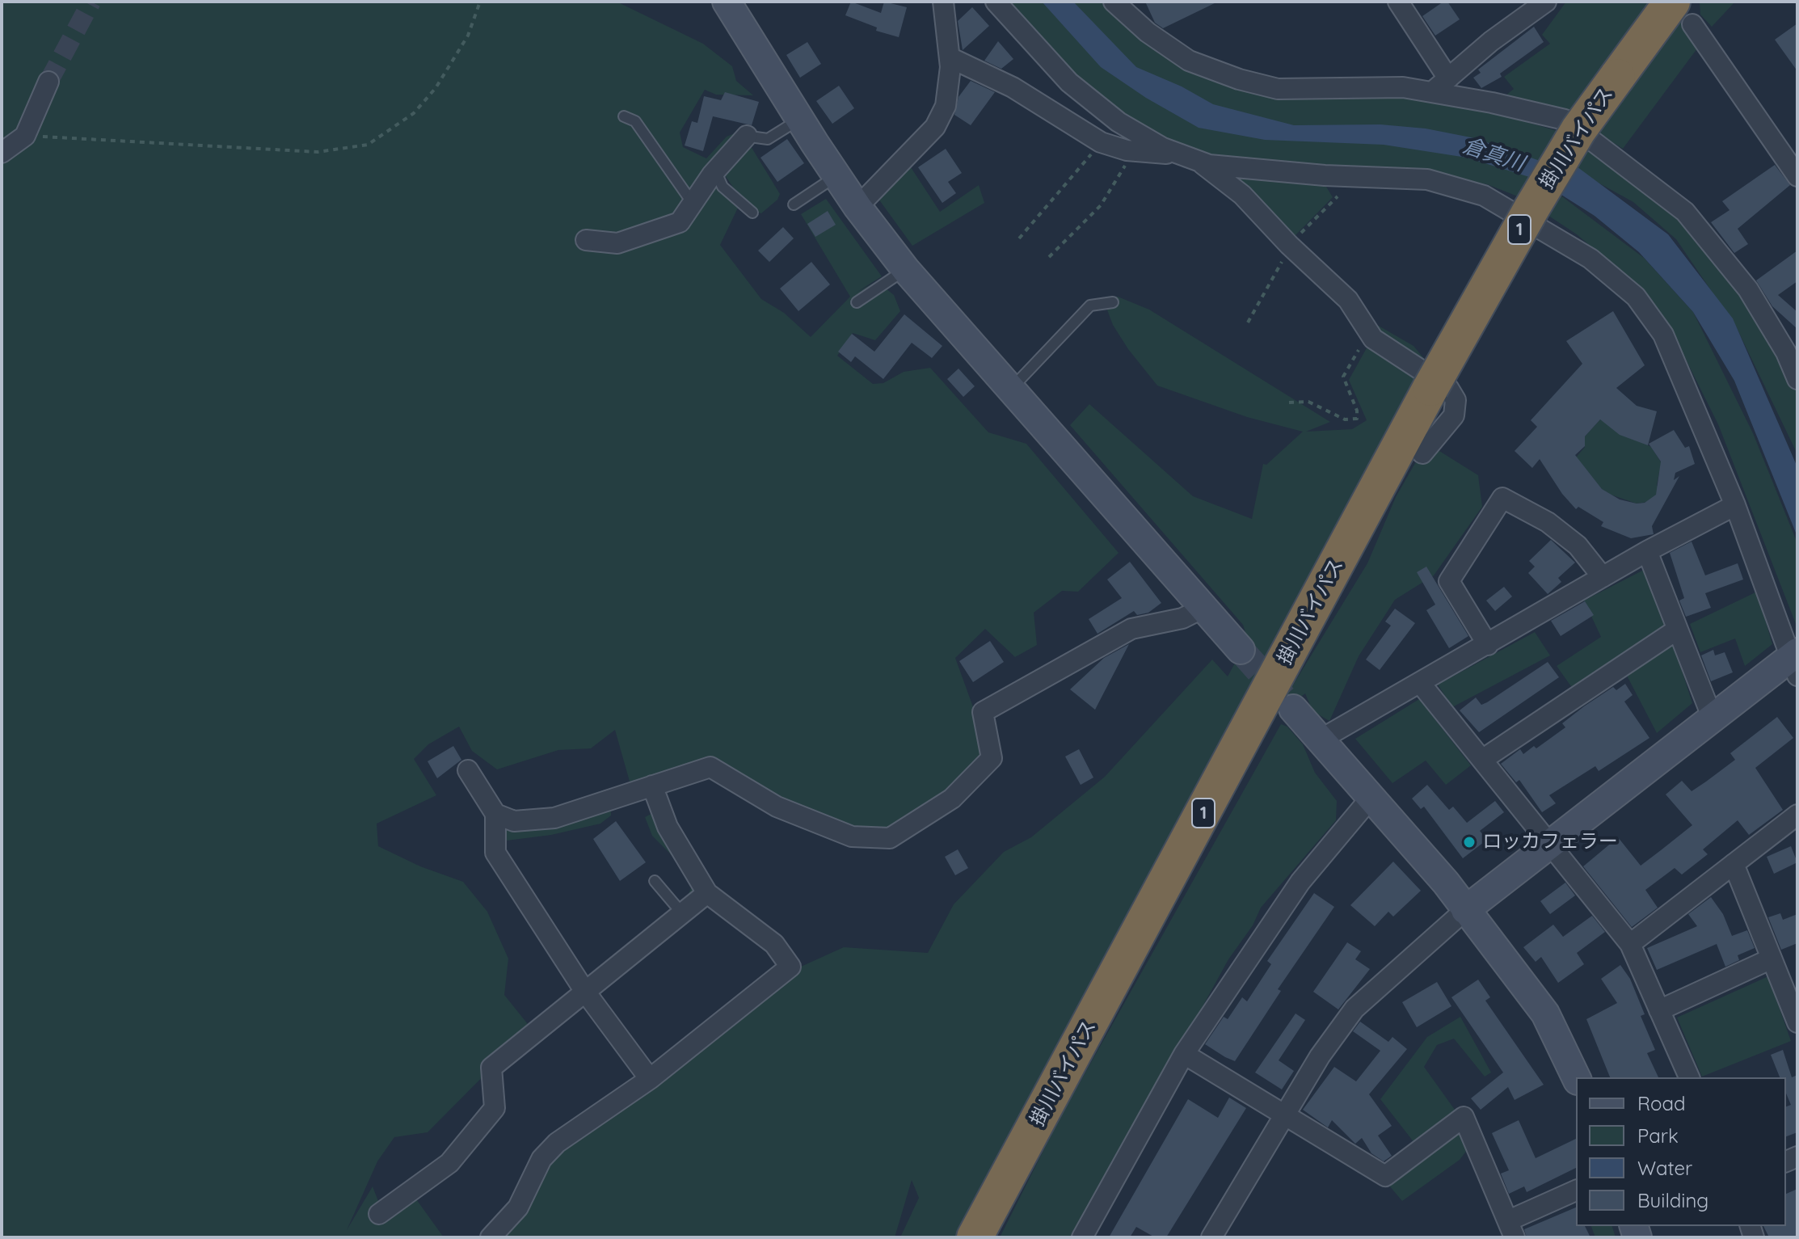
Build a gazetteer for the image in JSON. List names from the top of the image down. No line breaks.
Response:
{"streets":{"highway":["掛川バイパス","1"]},"water":["倉真川"],"places":["ロッカフェラー"],"legend":["Road","Park","Water","Building"]}
